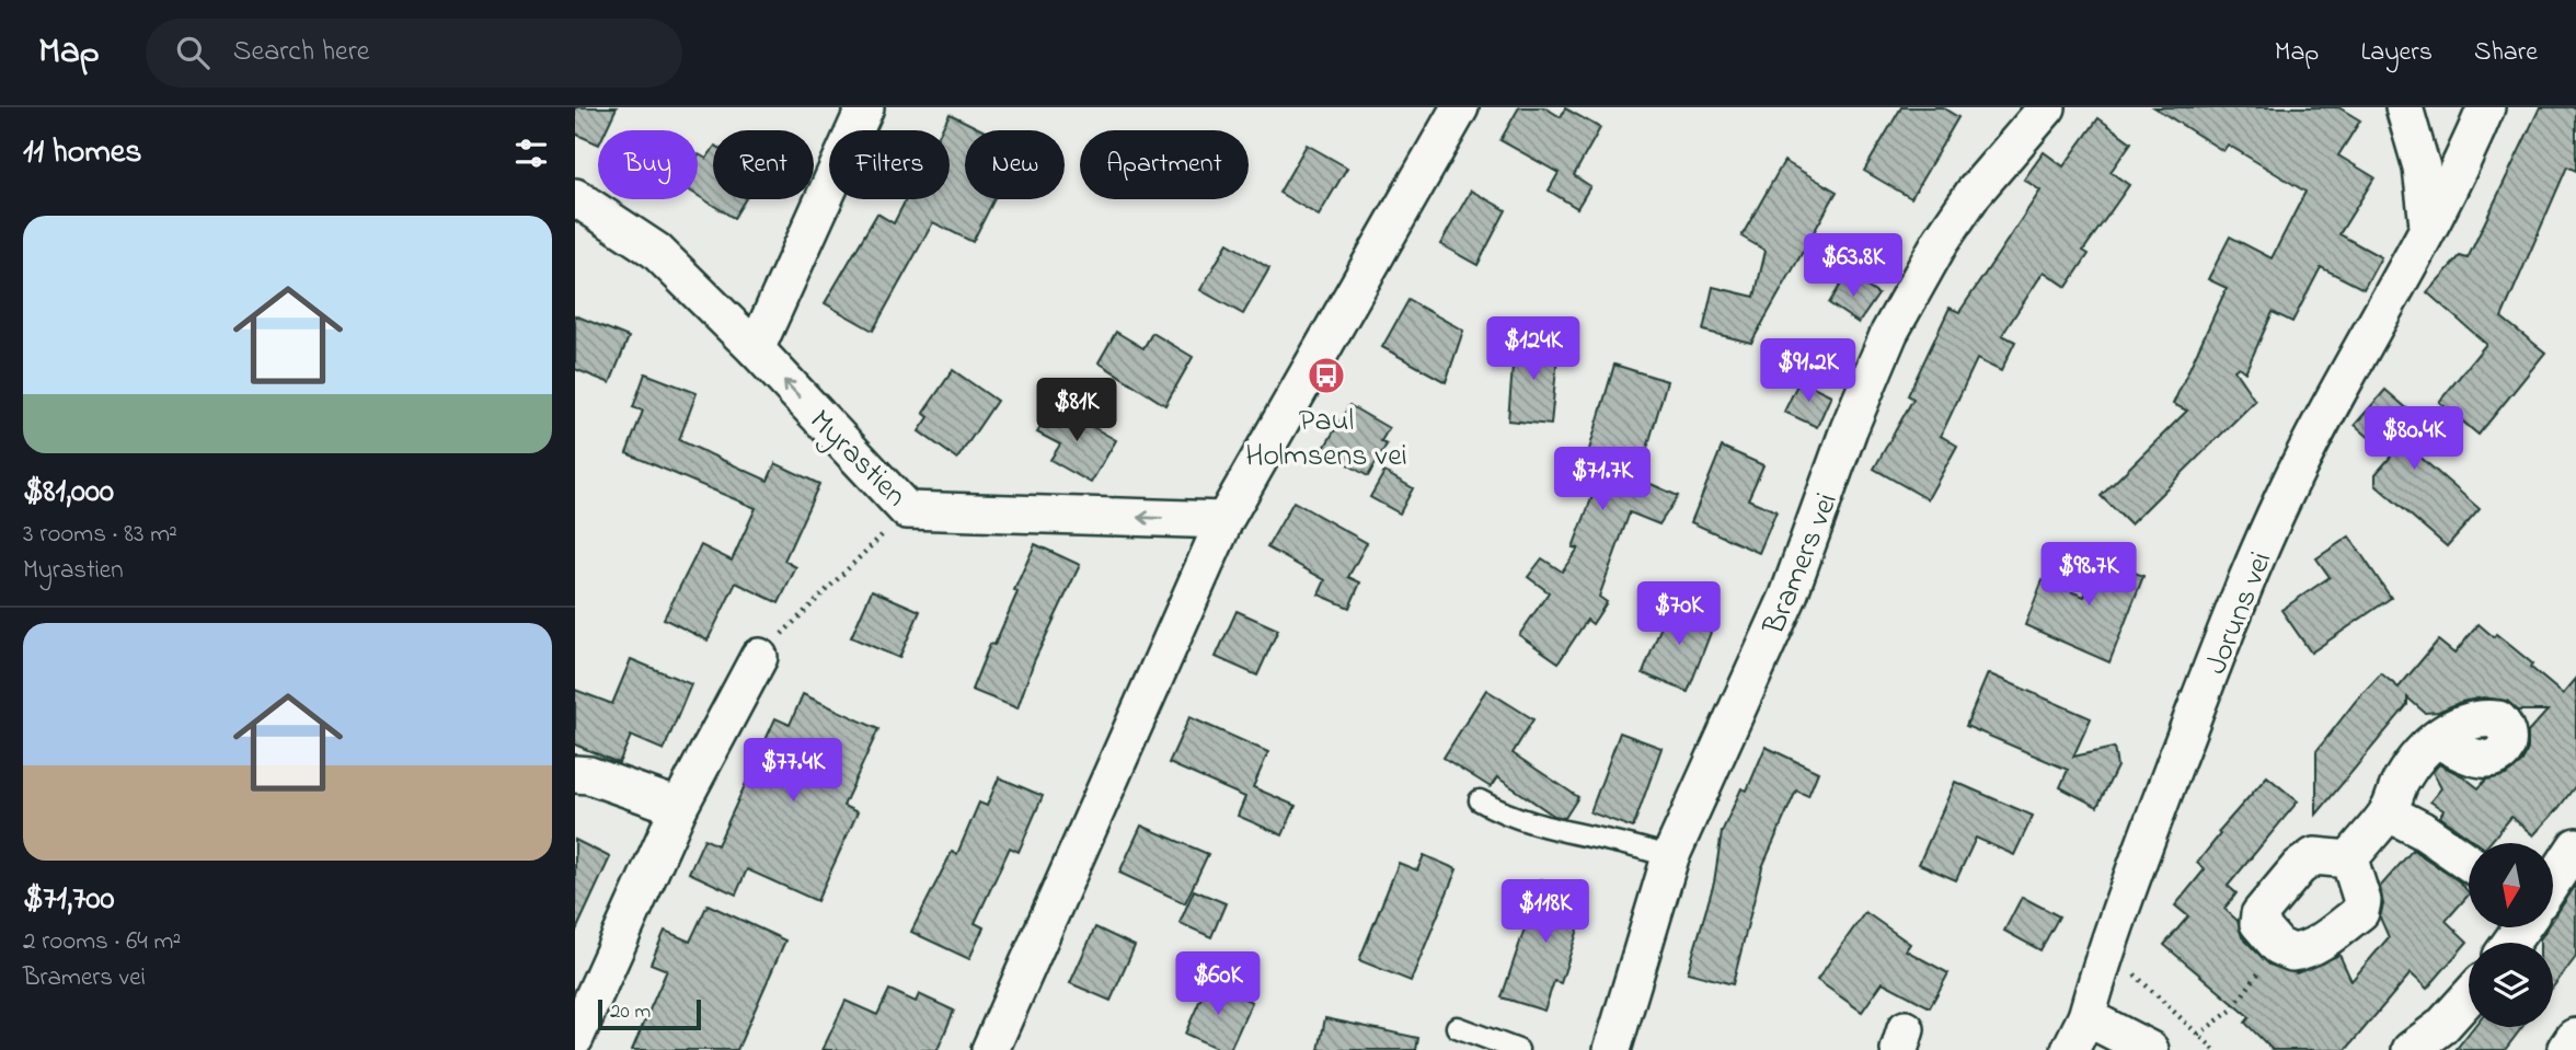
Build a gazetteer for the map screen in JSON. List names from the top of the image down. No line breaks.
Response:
{"streets":{"street":["Myrastien","Bramers vei","Joruns vei"]},"one_way":["Myrastien"],"places":{"bus stop":["Paul Holmsens vei"]},"scale_bar":"20 m","north":"bottom","page":{"header":"Map","search":"Search here","nav":["Map","Layers","Share"],"heading":"11 homes","chip":["Buy","Rent","Filters","New","Apartment"],"list":[{"name":"$81,000","note":"3 rooms · 83 m² · Myrastien"},{"name":"$71,700","note":"2 rooms · 64 m² · Bramers vei"}],"price":["$63.8K","$124K","$91.2K","$81K","$80.4K","$71.7K","$98.7K","$70K","$77.4K","$118K","$60K"],"scale":"20 m"}}
